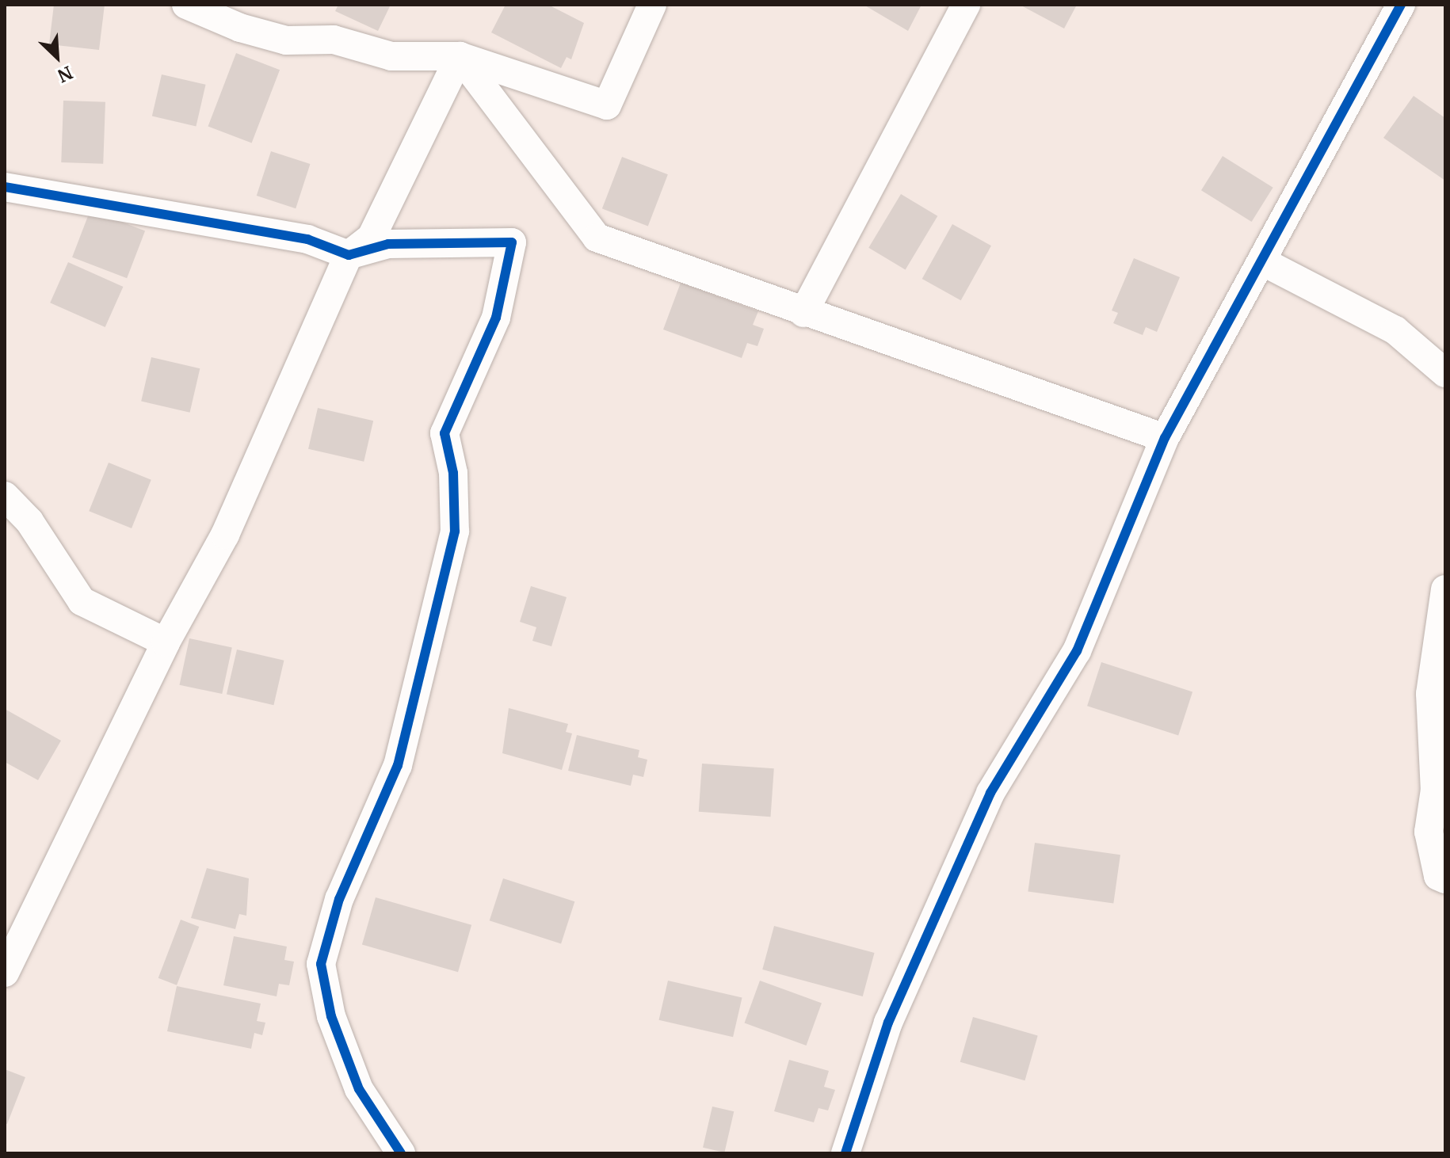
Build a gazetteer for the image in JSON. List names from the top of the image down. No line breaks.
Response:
{"north":"bottom right"}
